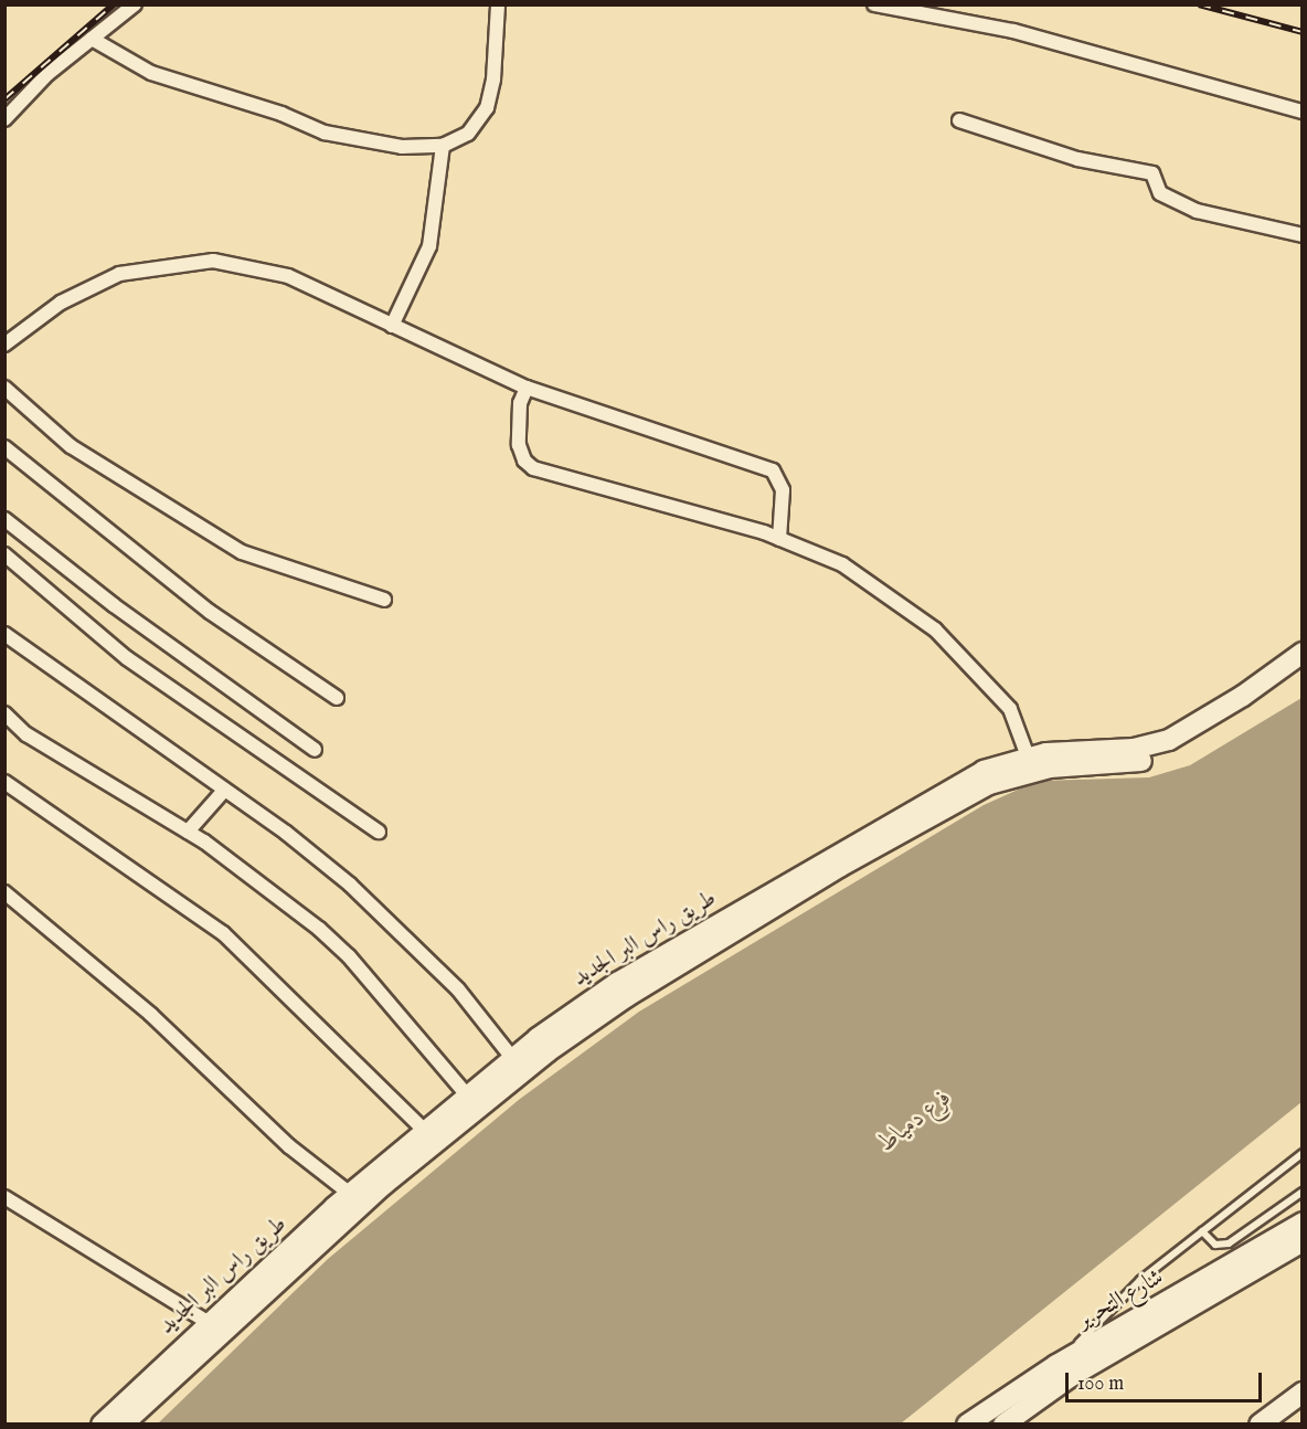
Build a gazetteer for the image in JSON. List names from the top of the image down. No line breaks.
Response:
{"streets":{"main road":["طريق راس البر الجديد","شارع التحرير"]},"water":["فرع دمياط"],"scale_bar":"100 m"}
